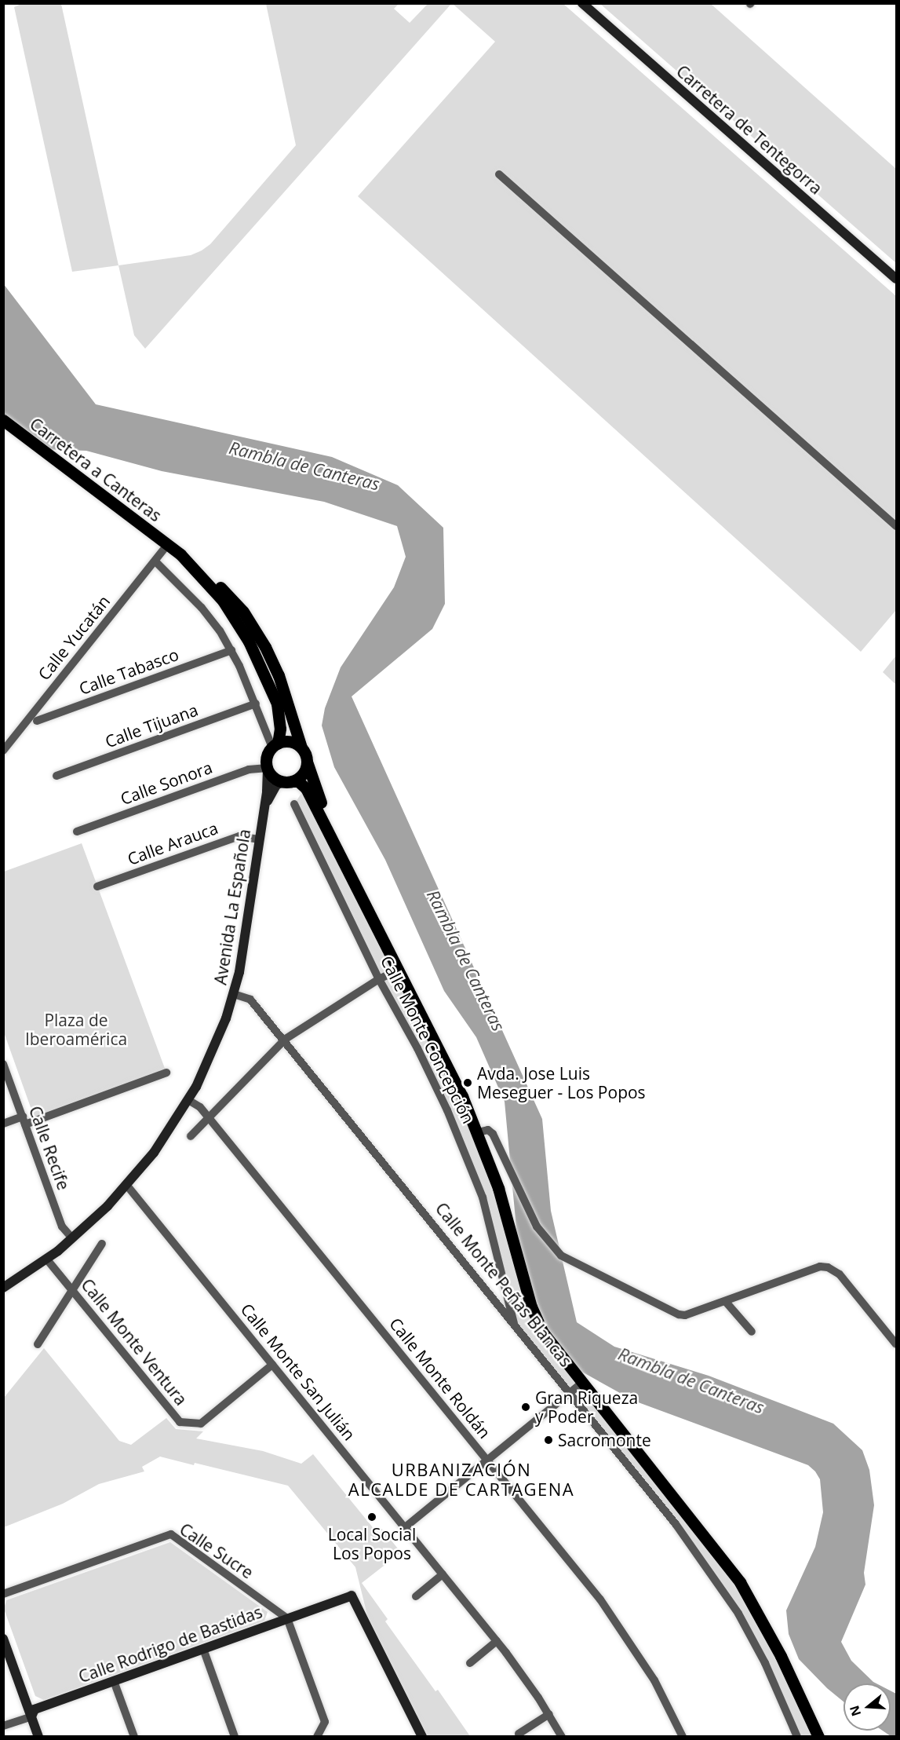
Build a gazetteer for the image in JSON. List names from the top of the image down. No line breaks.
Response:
{"streets":{"main road":["Carretera a Canteras","Calle Monte Concepción","Calle Monte Peñas Blancas"],"street":["Carretera de Tentegorra","Calle Yucatán","Calle Tabasco","Calle Tijuana","Calle Sonora","Calle Arauca","Avenida La Española","Calle Recife","Calle Monte Ventura","Calle Monte San Julián","Calle Monte Roldán","Calle Sucre","Calle Rodrigo de Bastidas"]},"crossings":[["Carretera a Canteras","Calle Yucatán"],["Calle Sonora","Avenida La Española"],["Calle Sonora","Calle Monte Concepción"],["Calle Arauca","Avenida La Española"],["Avenida La Española","Calle Monte Concepción"],["Avenida La Española","Calle Recife"],["Avenida La Española","Calle Monte Peñas Blancas"],["Avenida La Española","Calle Monte Ventura"],["Avenida La Española","Calle Monte San Julián"],["Avenida La Española","Calle Monte Roldán"],["Calle Monte Concepción","Calle Monte Peñas Blancas"],["Calle Monte Ventura","Calle Monte San Julián"],["Calle Sucre","Calle Rodrigo de Bastidas"]],"districts":["URBANIZACIÓN ALCALDE DE CARTAGENA"],"water":["Rambla de Canteras"],"parks":["Plaza de Iberoamérica"],"places":["Avda. Jose Luis Meseguer - Los Popos","Gran Riqueza y Poder","Sacromonte","Local Social Los Popos"],"north":"left"}
